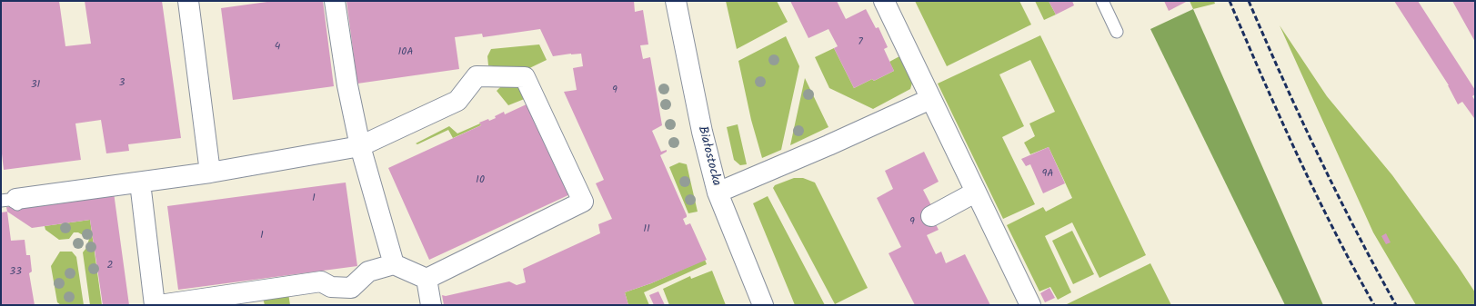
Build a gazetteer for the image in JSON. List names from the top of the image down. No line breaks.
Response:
{"streets":{"street":["Białostocka"]},"house_numbers":["7","4","10A","3","31","9","9A","10","1","9","11","1","2","33"]}
